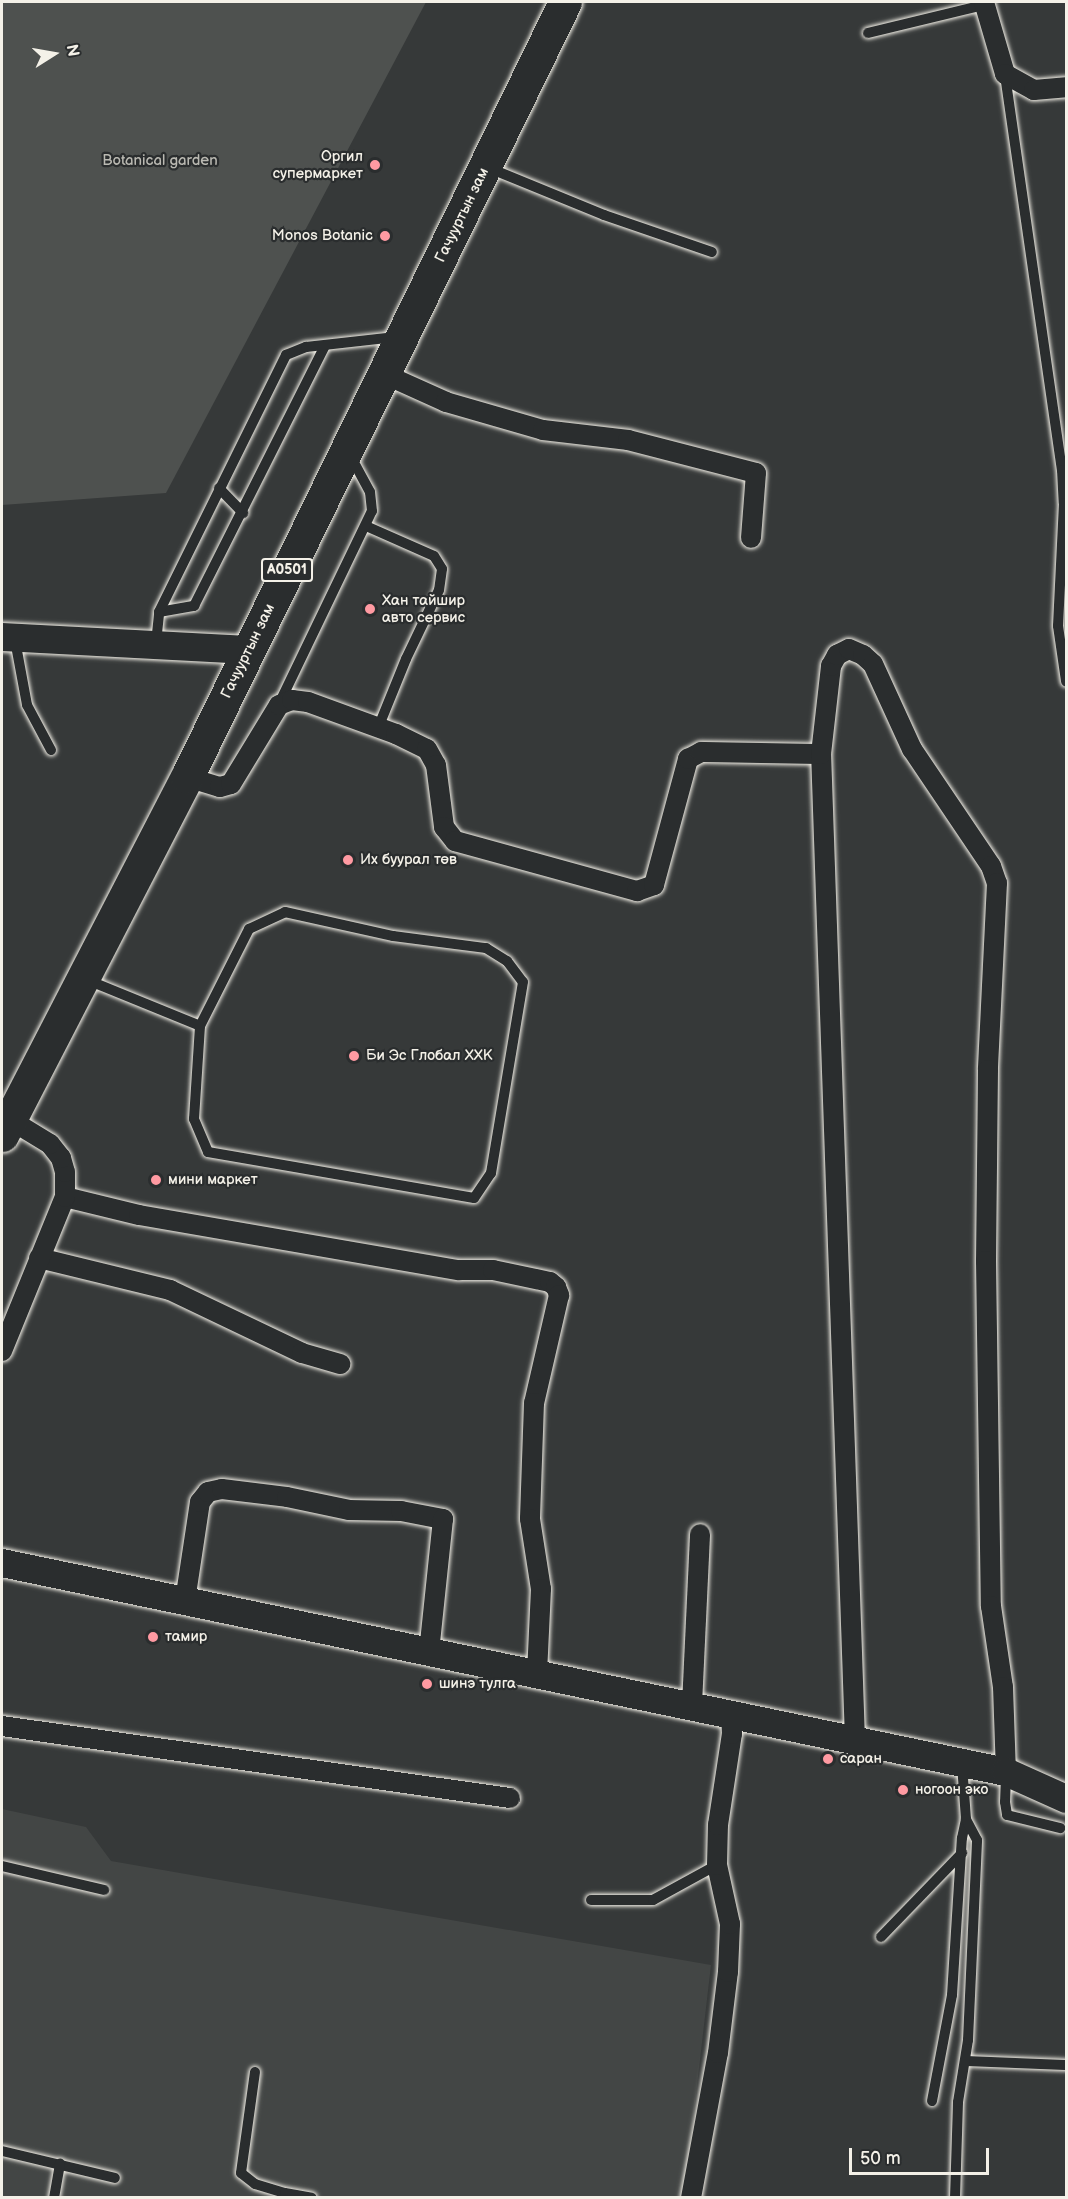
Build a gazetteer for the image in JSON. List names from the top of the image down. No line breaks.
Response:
{"streets":{"highway":["Гачууртын зам","A0501"]},"parks":["Botanical garden"],"places":["Оргил супермаркет","Monos Botanic","Хан тайшир авто сервис","Их буурал төв","Би Эс Глобал ХХК","мини маркет","тамир","шинэ тулга","саран","ногоон эко"],"scale_bar":"50 m","north":"right"}
